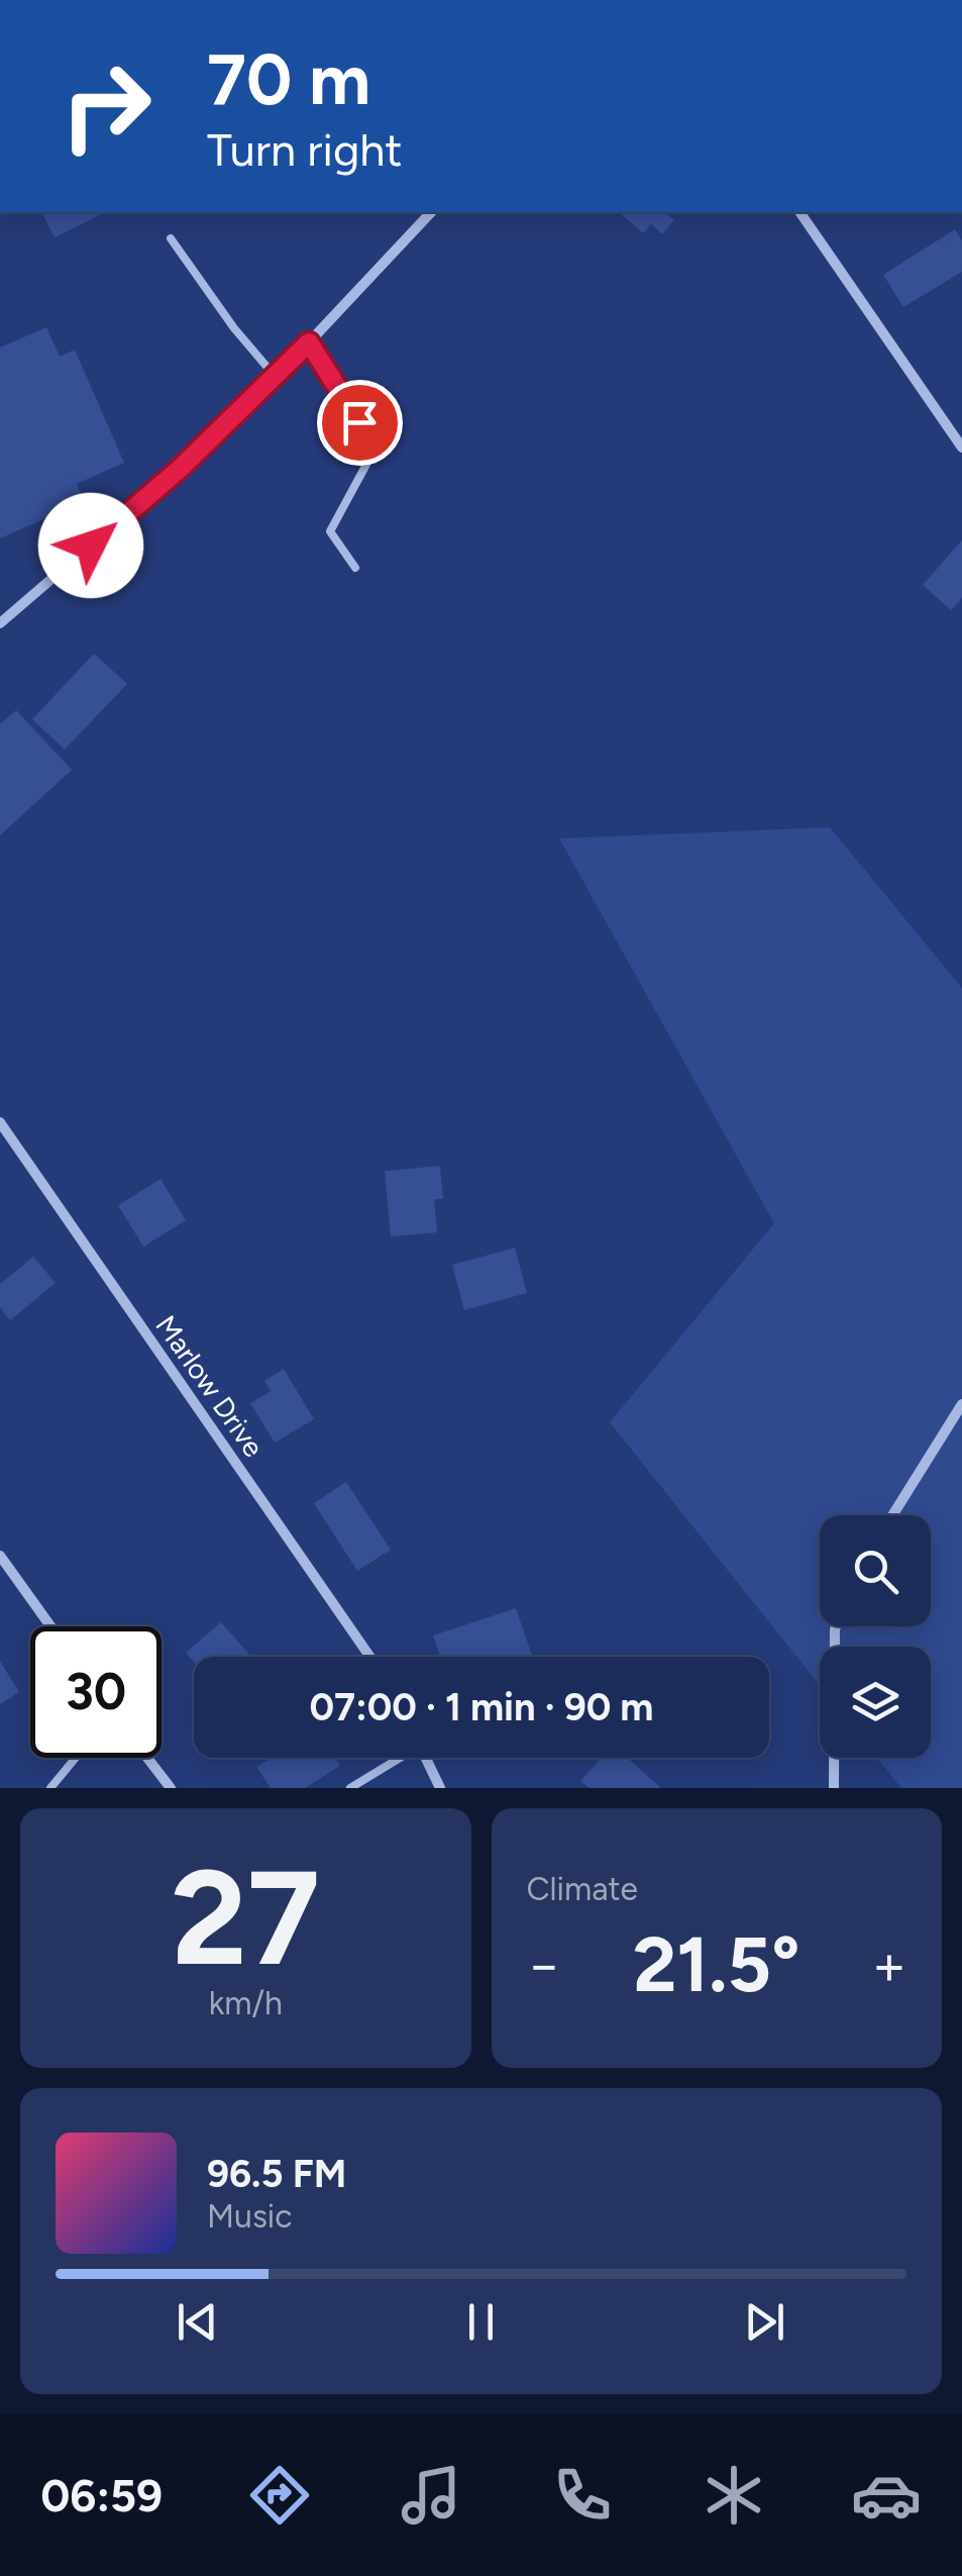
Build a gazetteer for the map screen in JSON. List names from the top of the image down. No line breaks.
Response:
{"streets":{"street":["Marlow Drive"]},"page":{"turn":["70 m","Turn right"],"limit":"30","trip":"07:00 · 1 min · 90 m","tile":[["27","km/h"],"Climate"],"heat":["−","21.5°","+"],"song":["96.5 FM","Music"],"tabs":"06:59"}}
